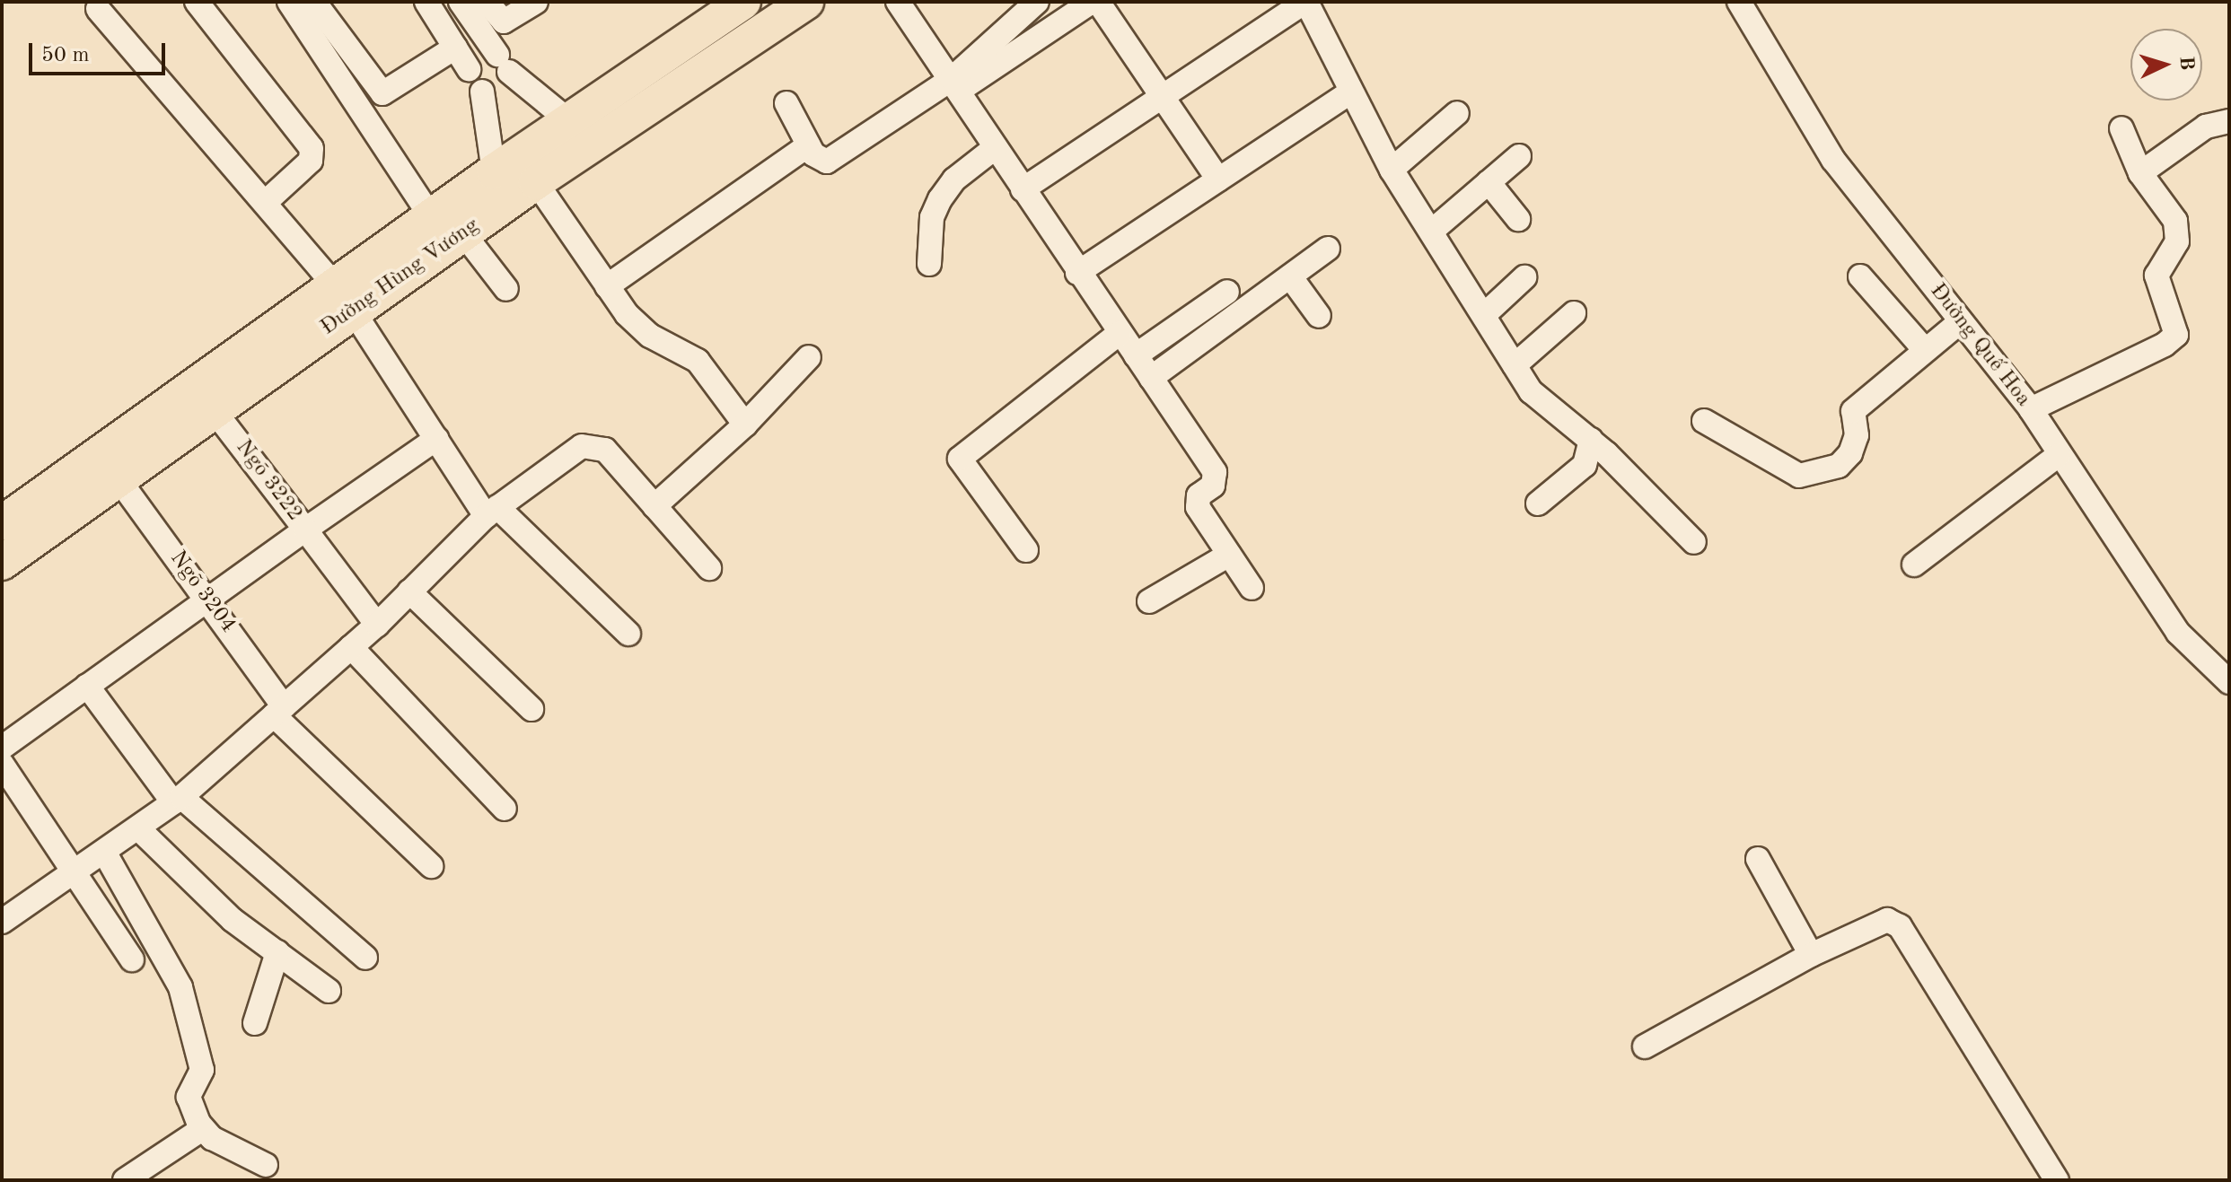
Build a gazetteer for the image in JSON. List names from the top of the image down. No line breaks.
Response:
{"streets":{"highway":["Đường Hùng Vương"],"street":["Đường Quế Hoa","Ngõ 3222","Ngõ 3204"]},"crossings":[["Đường Hùng Vương","Ngõ 3222"],["Đường Hùng Vương","Ngõ 3204"]],"scale_bar":"50 m","north":"right"}
